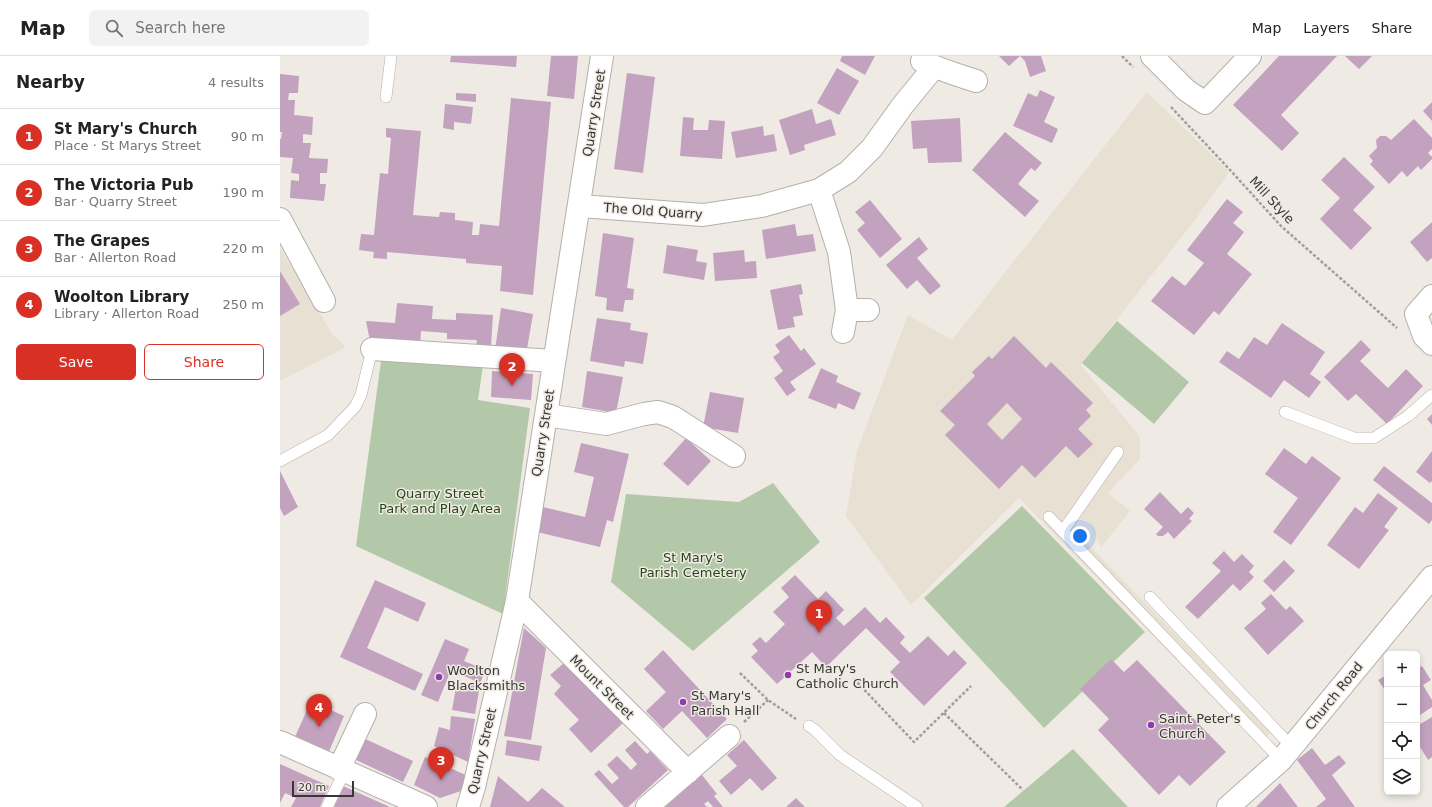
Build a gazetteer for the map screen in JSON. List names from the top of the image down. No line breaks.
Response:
{"streets":{"street":["Quarry Street","The Old Quarry","Mount Street","Church Road"],"path":["Mill Style"]},"crossings":[["Quarry Street","The Old Quarry"],["Quarry Street","Mount Street"]],"parks":["Quarry Street Park and Play Area","St Mary's Parish Cemetery"],"places":["St Mary's Catholic Church","Woolton Blacksmiths","St Mary's Parish Hall","Saint Peter's Church"],"scale_bar":"20 m","page":{"header":"Map","search":"Search here","nav":["Map","Layers","Share"],"heading":["Nearby","4 results"],"list":[{"mark":"1","name":"St Mary's Church","note":"Place · St Marys Street","value":"90 m"},{"mark":"2","name":"The Victoria Pub","note":"Bar · Quarry Street","value":"190 m"},{"mark":"3","name":"The Grapes","note":"Bar · Allerton Road","value":"220 m"},{"mark":"4","name":"Woolton Library","note":"Library · Allerton Road","value":"250 m"}],"buttons":["Save","Share"],"pins":["2","1","4","3"],"map_buttons":["+","−"],"scale":"20 m"}}
